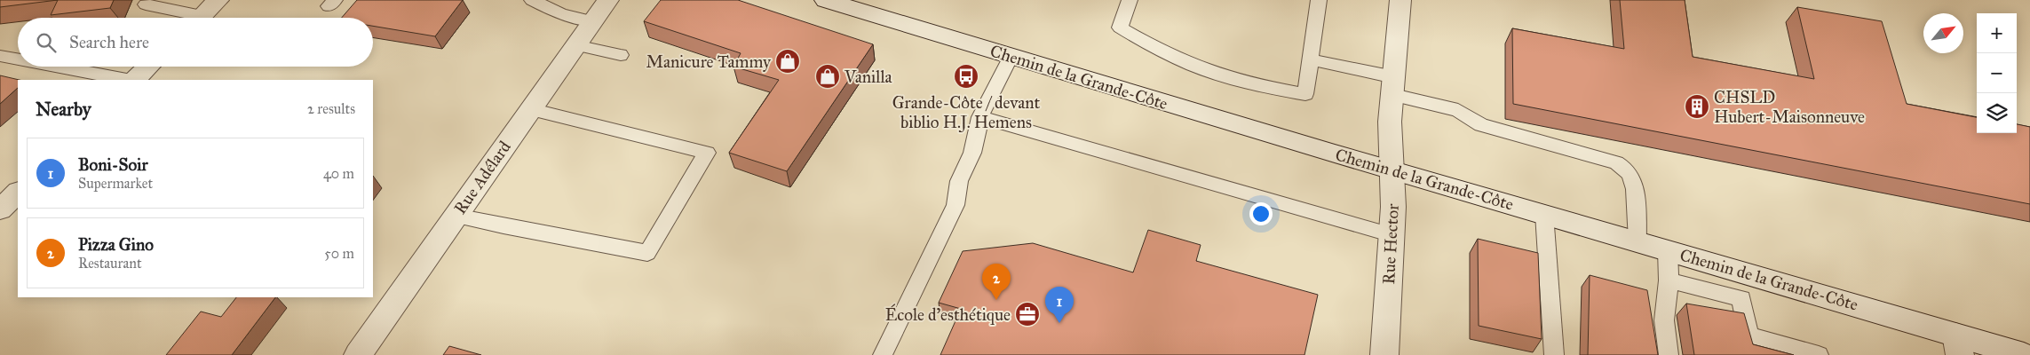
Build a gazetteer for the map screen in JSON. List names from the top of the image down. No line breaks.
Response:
{"streets":{"main road":["Chemin de la Grande-Côte","Rue Adélard","Rue Hector"]},"crossings":[["Chemin de la Grande-Côte","Rue Hector"]],"places":{"shop":["Manicure Tammy","Vanilla"],"bus stop":["Grande-Côte / devant biblio H.J. Hemens"],"building":["CHSLD Hubert-Maisonneuve"],"office":["École d'esthétique"]},"north":"top right","page":{"map_buttons":["+","−"],"search":"Search here","heading":["Nearby","2 results"],"list":[{"mark":"1","name":"Boni-Soir","note":"Supermarket","value":"40 m"},{"mark":"2","name":"Pizza Gino","note":"Restaurant","value":"50 m"}],"pins":["2","1"]}}
